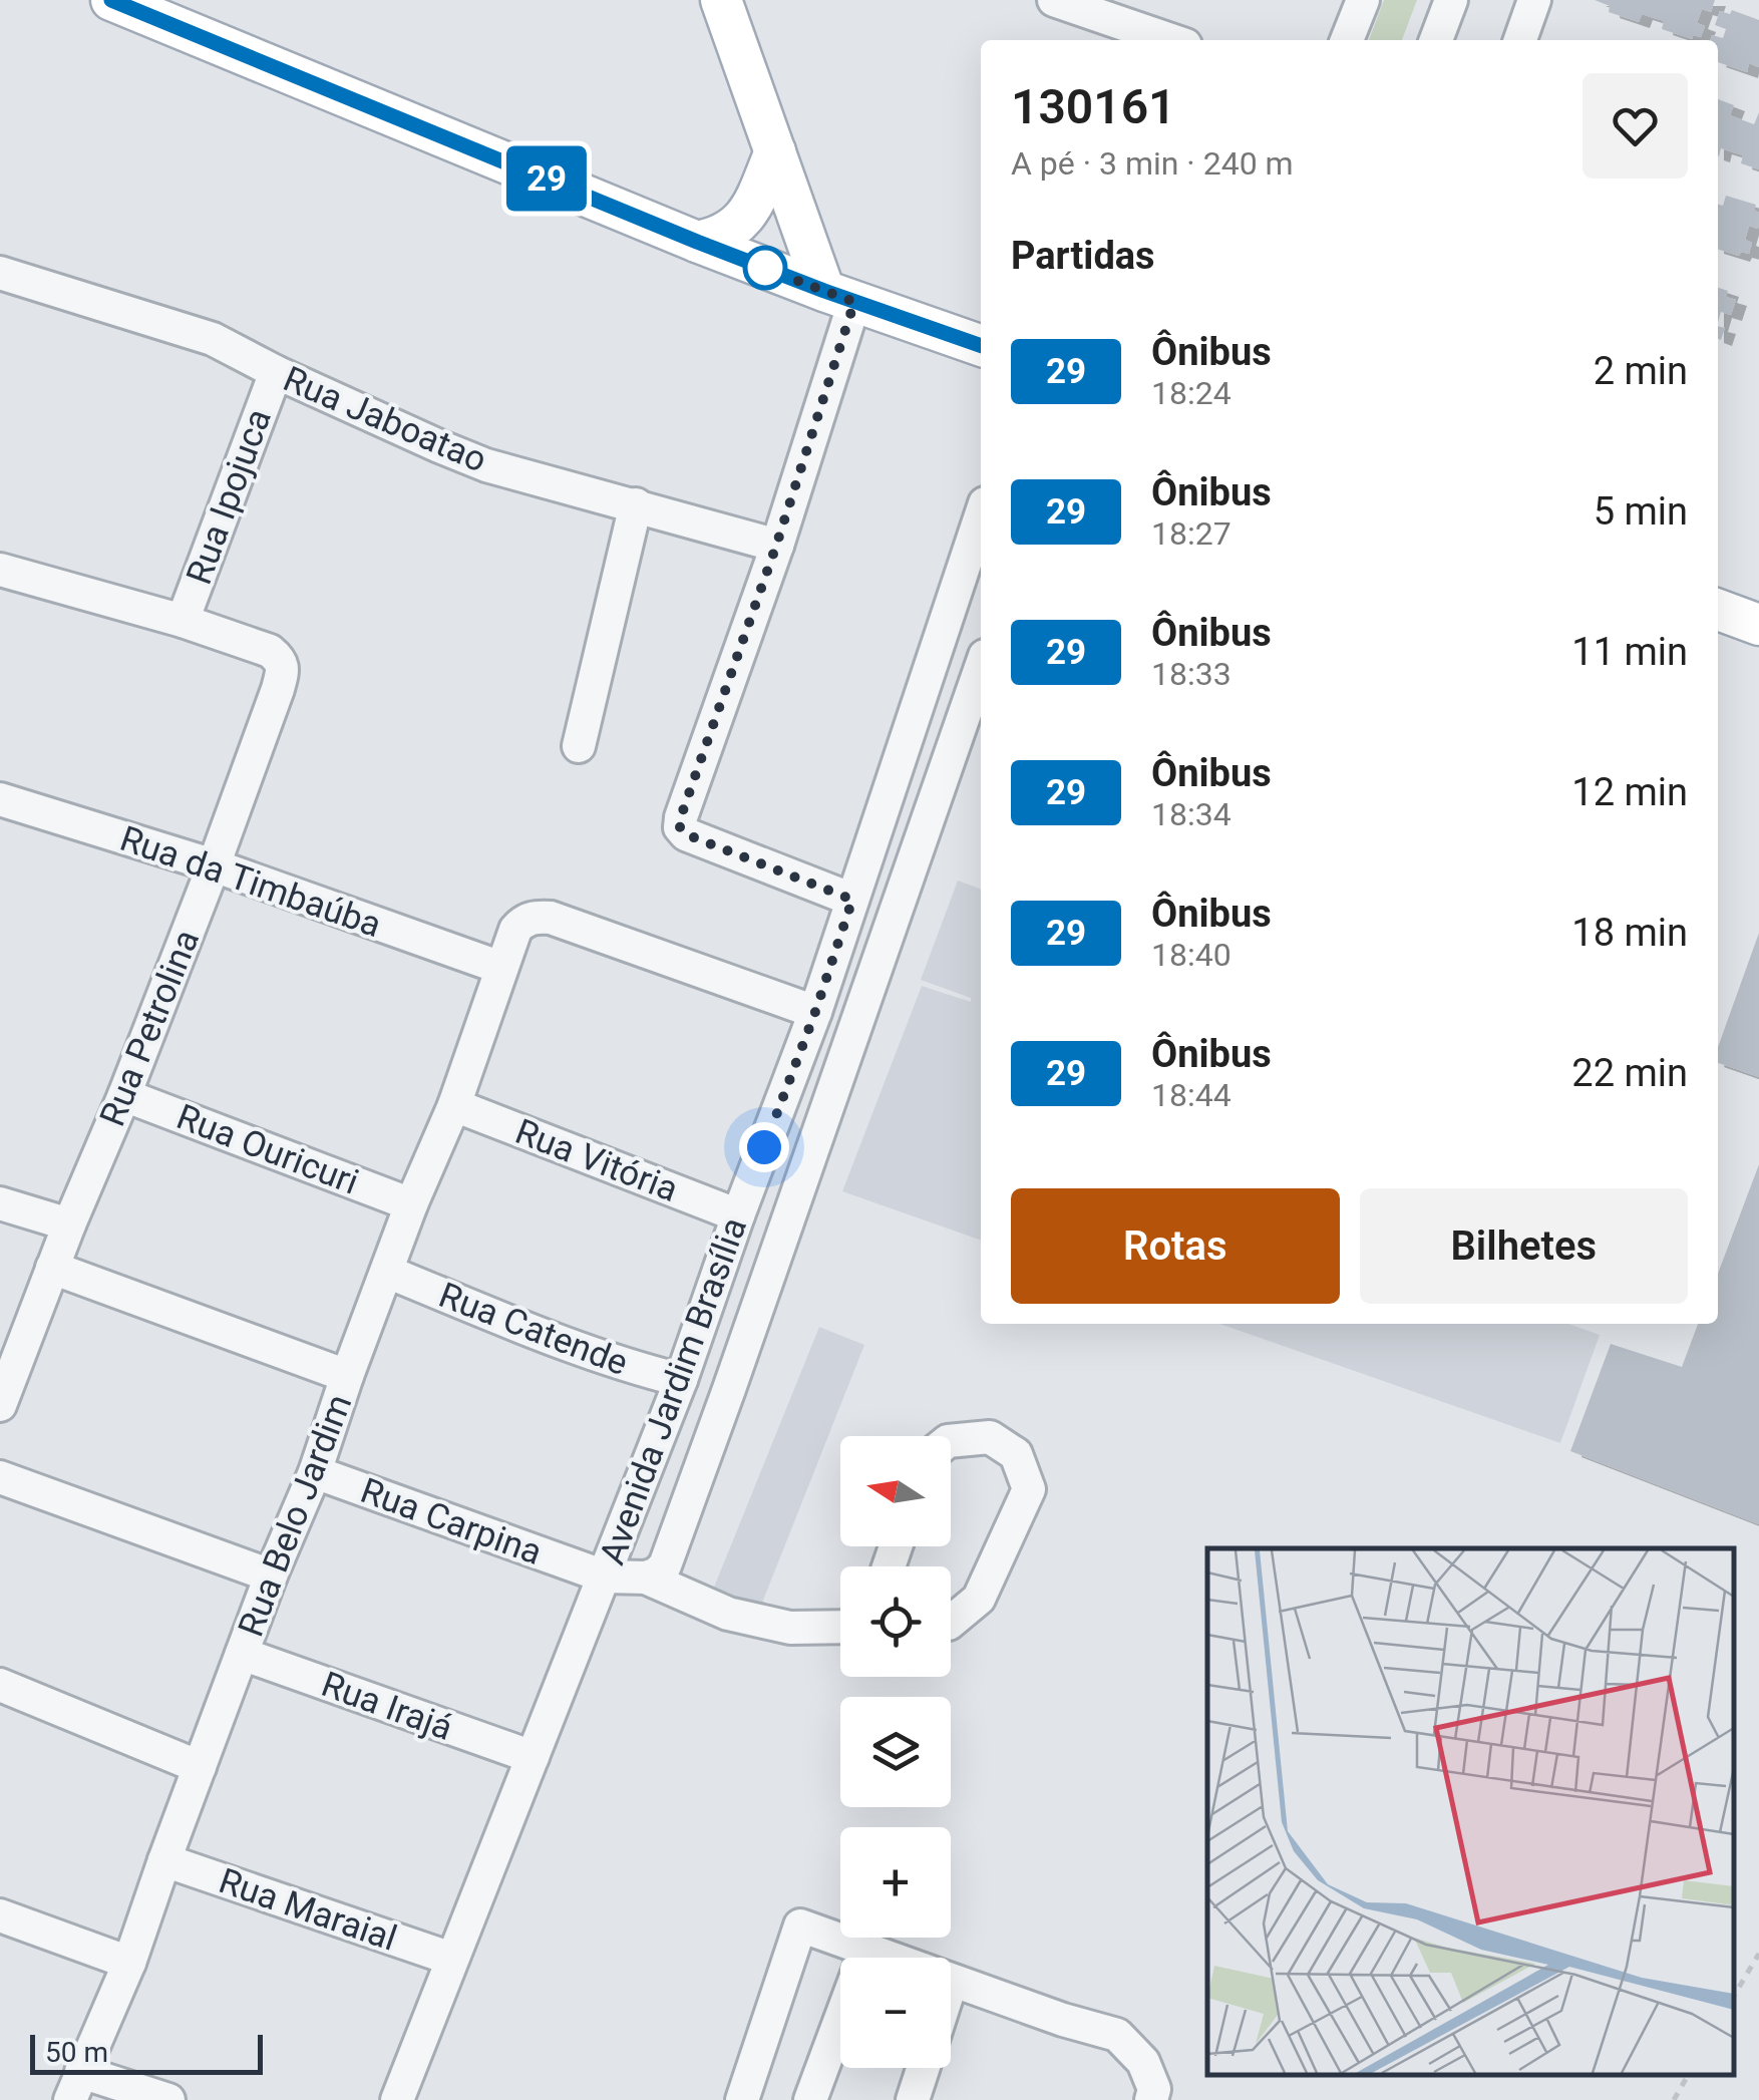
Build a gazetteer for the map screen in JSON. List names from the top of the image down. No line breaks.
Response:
{"streets":{"street":["Rua Jaboatao","Rua Ipojuca","Rua da Timbaúba","Rua Petrolina","Rua Ouricuri","Rua Vitória","Rua Catende","Avenida Jardim Brasília","Rua Belo Jardim","Rua Carpina","Rua Irajá","Rua Maraial"]},"crossings":[["Rua Jaboatao","Rua Ipojuca"],["Rua Ipojuca","Rua Petrolina"],["Rua da Timbaúba","Rua Petrolina"],["Rua da Timbaúba","Rua Belo Jardim"],["Rua Petrolina","Rua Ouricuri"],["Rua Ouricuri","Rua Belo Jardim"],["Rua Vitória","Avenida Jardim Brasília"],["Rua Vitória","Rua Belo Jardim"],["Rua Catende","Avenida Jardim Brasília"],["Rua Catende","Rua Belo Jardim"],["Avenida Jardim Brasília","Rua Belo Jardim"],["Avenida Jardim Brasília","Rua Carpina"],["Avenida Jardim Brasília","Rua Irajá"],["Avenida Jardim Brasília","Rua Maraial"],["Rua Belo Jardim","Rua Carpina"],["Rua Belo Jardim","Rua Irajá"],["Rua Belo Jardim","Rua Maraial"]],"lines":["bus line 29"],"scale_bar":"50 m","north":"left","page":{"on_map":"29","heading":[["130161","A pé · 3 min · 240 m"],"Partidas"],"list":[{"mark":"29","name":"Ônibus","note":"18:24","value":"2 min"},{"mark":"29","name":"Ônibus","note":"18:27","value":"5 min"},{"mark":"29","name":"Ônibus","note":"18:33","value":"11 min"},{"mark":"29","name":"Ônibus","note":"18:34","value":"12 min"},{"mark":"29","name":"Ônibus","note":"18:40","value":"18 min"},{"mark":"29","name":"Ônibus","note":"18:44","value":"22 min"}],"buttons":["Rotas","Bilhetes"],"map_buttons":["+","−"],"scale":"50 m"}}
